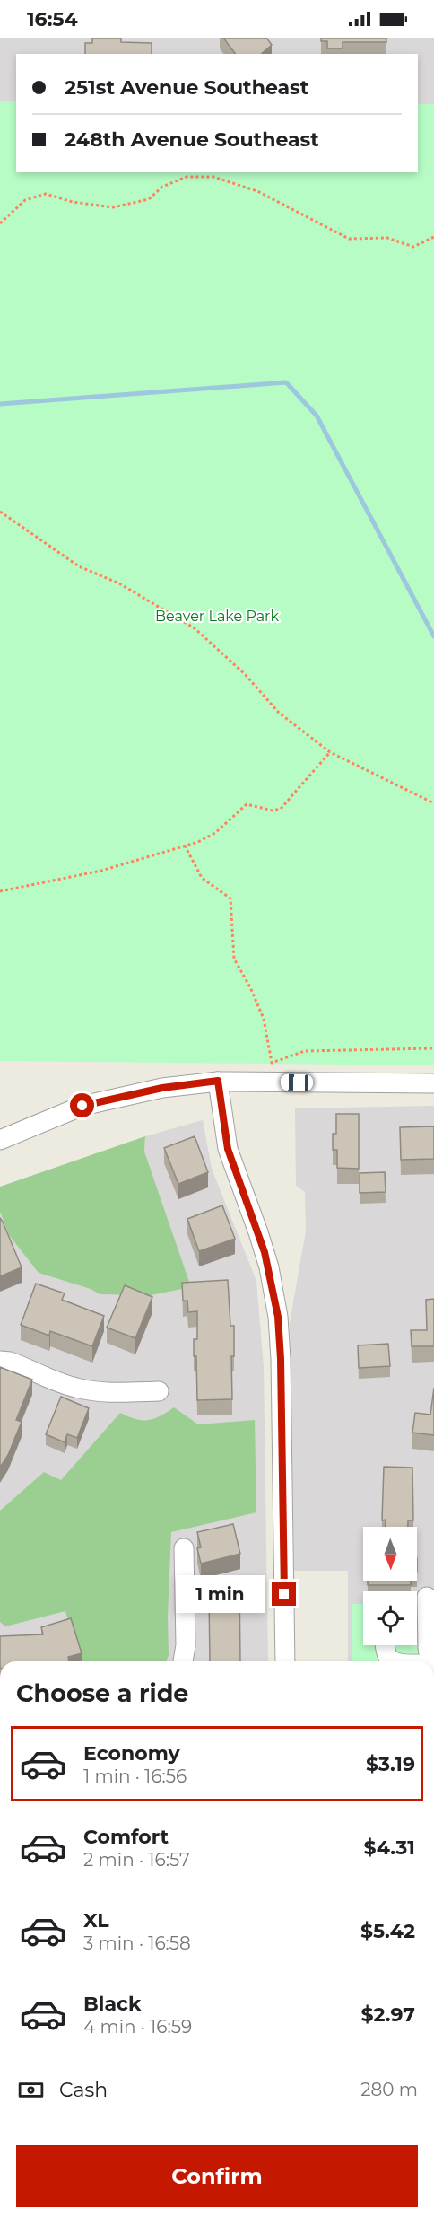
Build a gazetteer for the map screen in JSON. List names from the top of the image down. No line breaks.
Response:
{"parks":["Beaver Lake Park"],"north":"bottom","page":{"status":"16:54","banner":["251st Avenue Southeast","248th Avenue Southeast"],"bubble":"1 min","heading":"Choose a ride","list":[{"name":"Economy","note":"1 min · 16:56","value":"$3.19"},{"name":"Comfort","note":"2 min · 16:57","value":"$4.31"},{"name":"XL","note":"3 min · 16:58","value":"$5.42"},{"name":"Black","note":"4 min · 16:59","value":"$2.97"}],"pay":["Cash","280 m"],"buttons":"Confirm"}}
